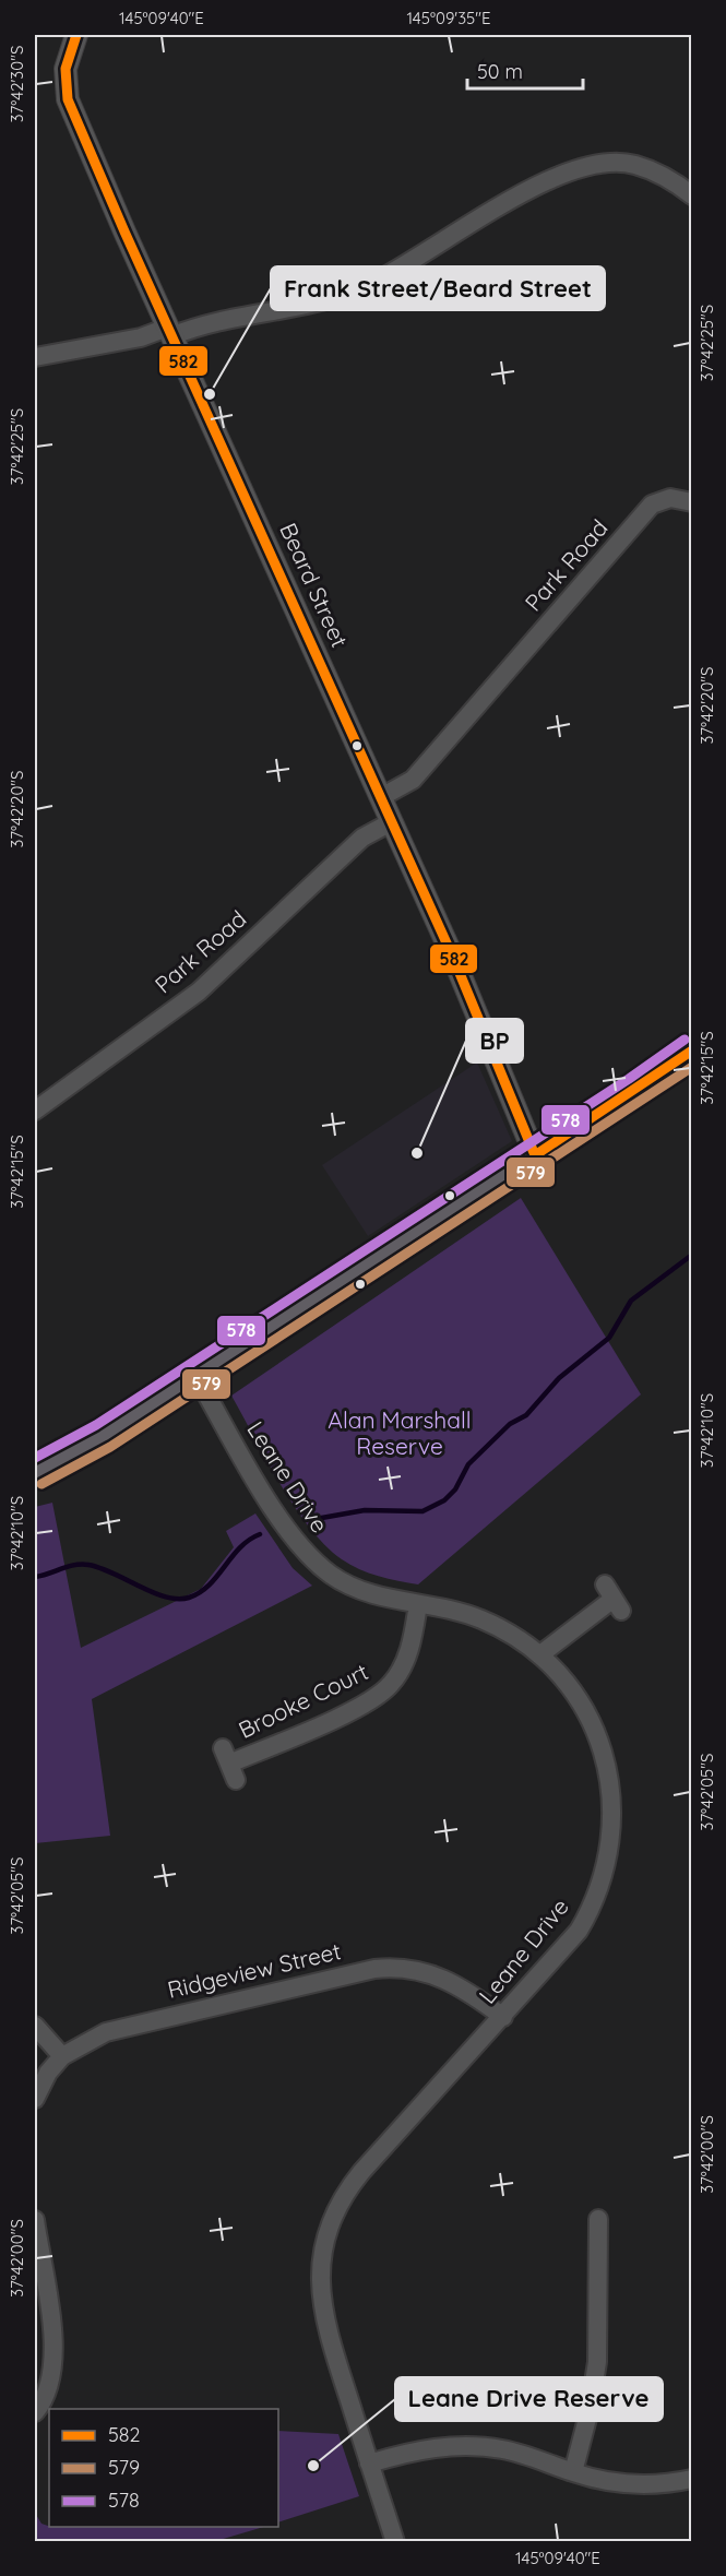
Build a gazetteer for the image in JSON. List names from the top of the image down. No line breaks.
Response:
{"streets":{"street":["Park Road","Beard Street","Leane Drive","Brooke Court","Ridgeview Street"]},"crossings":[["Park Road","Beard Street"],["Leane Drive","Brooke Court"],["Leane Drive","Ridgeview Street"]],"parks":["Alan Marshall Reserve"],"places":["Frank Street/Beard Street","BP","Leane Drive Reserve"],"lines":["transit line 582","transit line 578","transit line 579"],"legend":["582","579","578"],"scale_bar":"50 m","coordinates":["145°09'40\"E","145°09'35\"E","37°42'30\"S","37°42'25\"S","37°42'20\"S","37°42'15\"S","37°42'10\"S","37°42'05\"S","37°42'00\"S"]}
